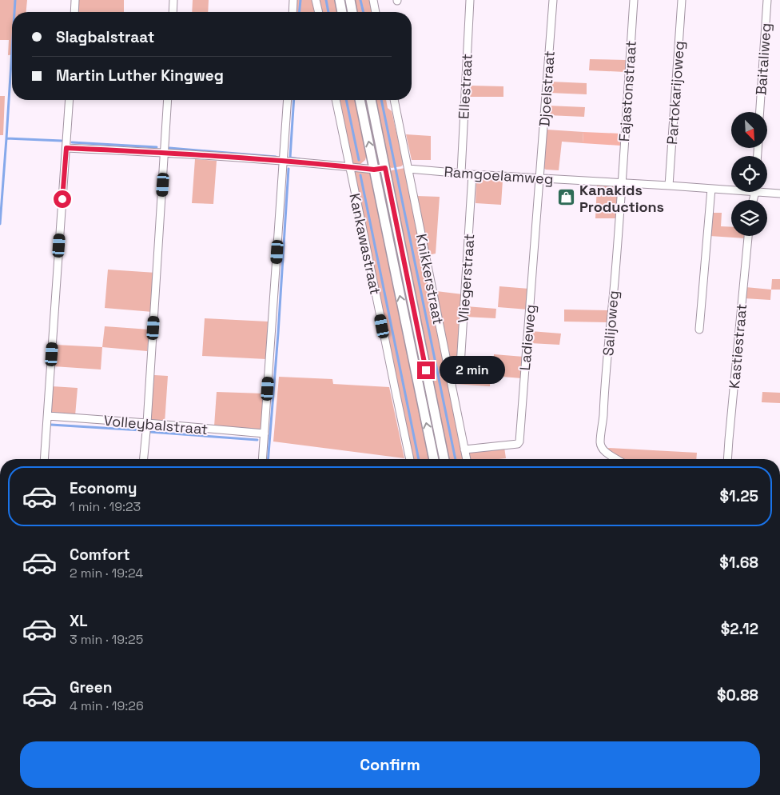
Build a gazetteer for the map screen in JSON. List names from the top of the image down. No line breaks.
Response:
{"streets":{"street":["Baitaliweg","Ellestraat","Djoelstraat","Fajastonstraat","Partokarijoweg","Ramgoelamweg","Kankawastraat","Vliegerstraat","Knikkerstraat","Salijoweg","Ladieweg","Kastiestraat","Volleybalstraat"]},"crossings":[["Ellestraat","Ramgoelamweg"],["Djoelstraat","Ramgoelamweg"],["Djoelstraat","Ladieweg"],["Fajastonstraat","Ramgoelamweg"],["Fajastonstraat","Salijoweg"],["Partokarijoweg","Ramgoelamweg"],["Ramgoelamweg","Vliegerstraat"],["Ramgoelamweg","Knikkerstraat"],["Ramgoelamweg","Salijoweg"],["Ramgoelamweg","Ladieweg"],["Vliegerstraat","Knikkerstraat"],["Knikkerstraat","Ladieweg"]],"places":{"shop":["Kanakids Productions"]},"north":"bottom right","page":{"banner":["Slagbalstraat","Martin Luther Kingweg"],"bubble":"2 min","list":[{"name":"Economy","note":"1 min · 19:23","value":"$1.25"},{"name":"Comfort","note":"2 min · 19:24","value":"$1.68"},{"name":"XL","note":"3 min · 19:25","value":"$2.12"},{"name":"Green","note":"4 min · 19:26","value":"$0.88"}],"buttons":"Confirm"}}
